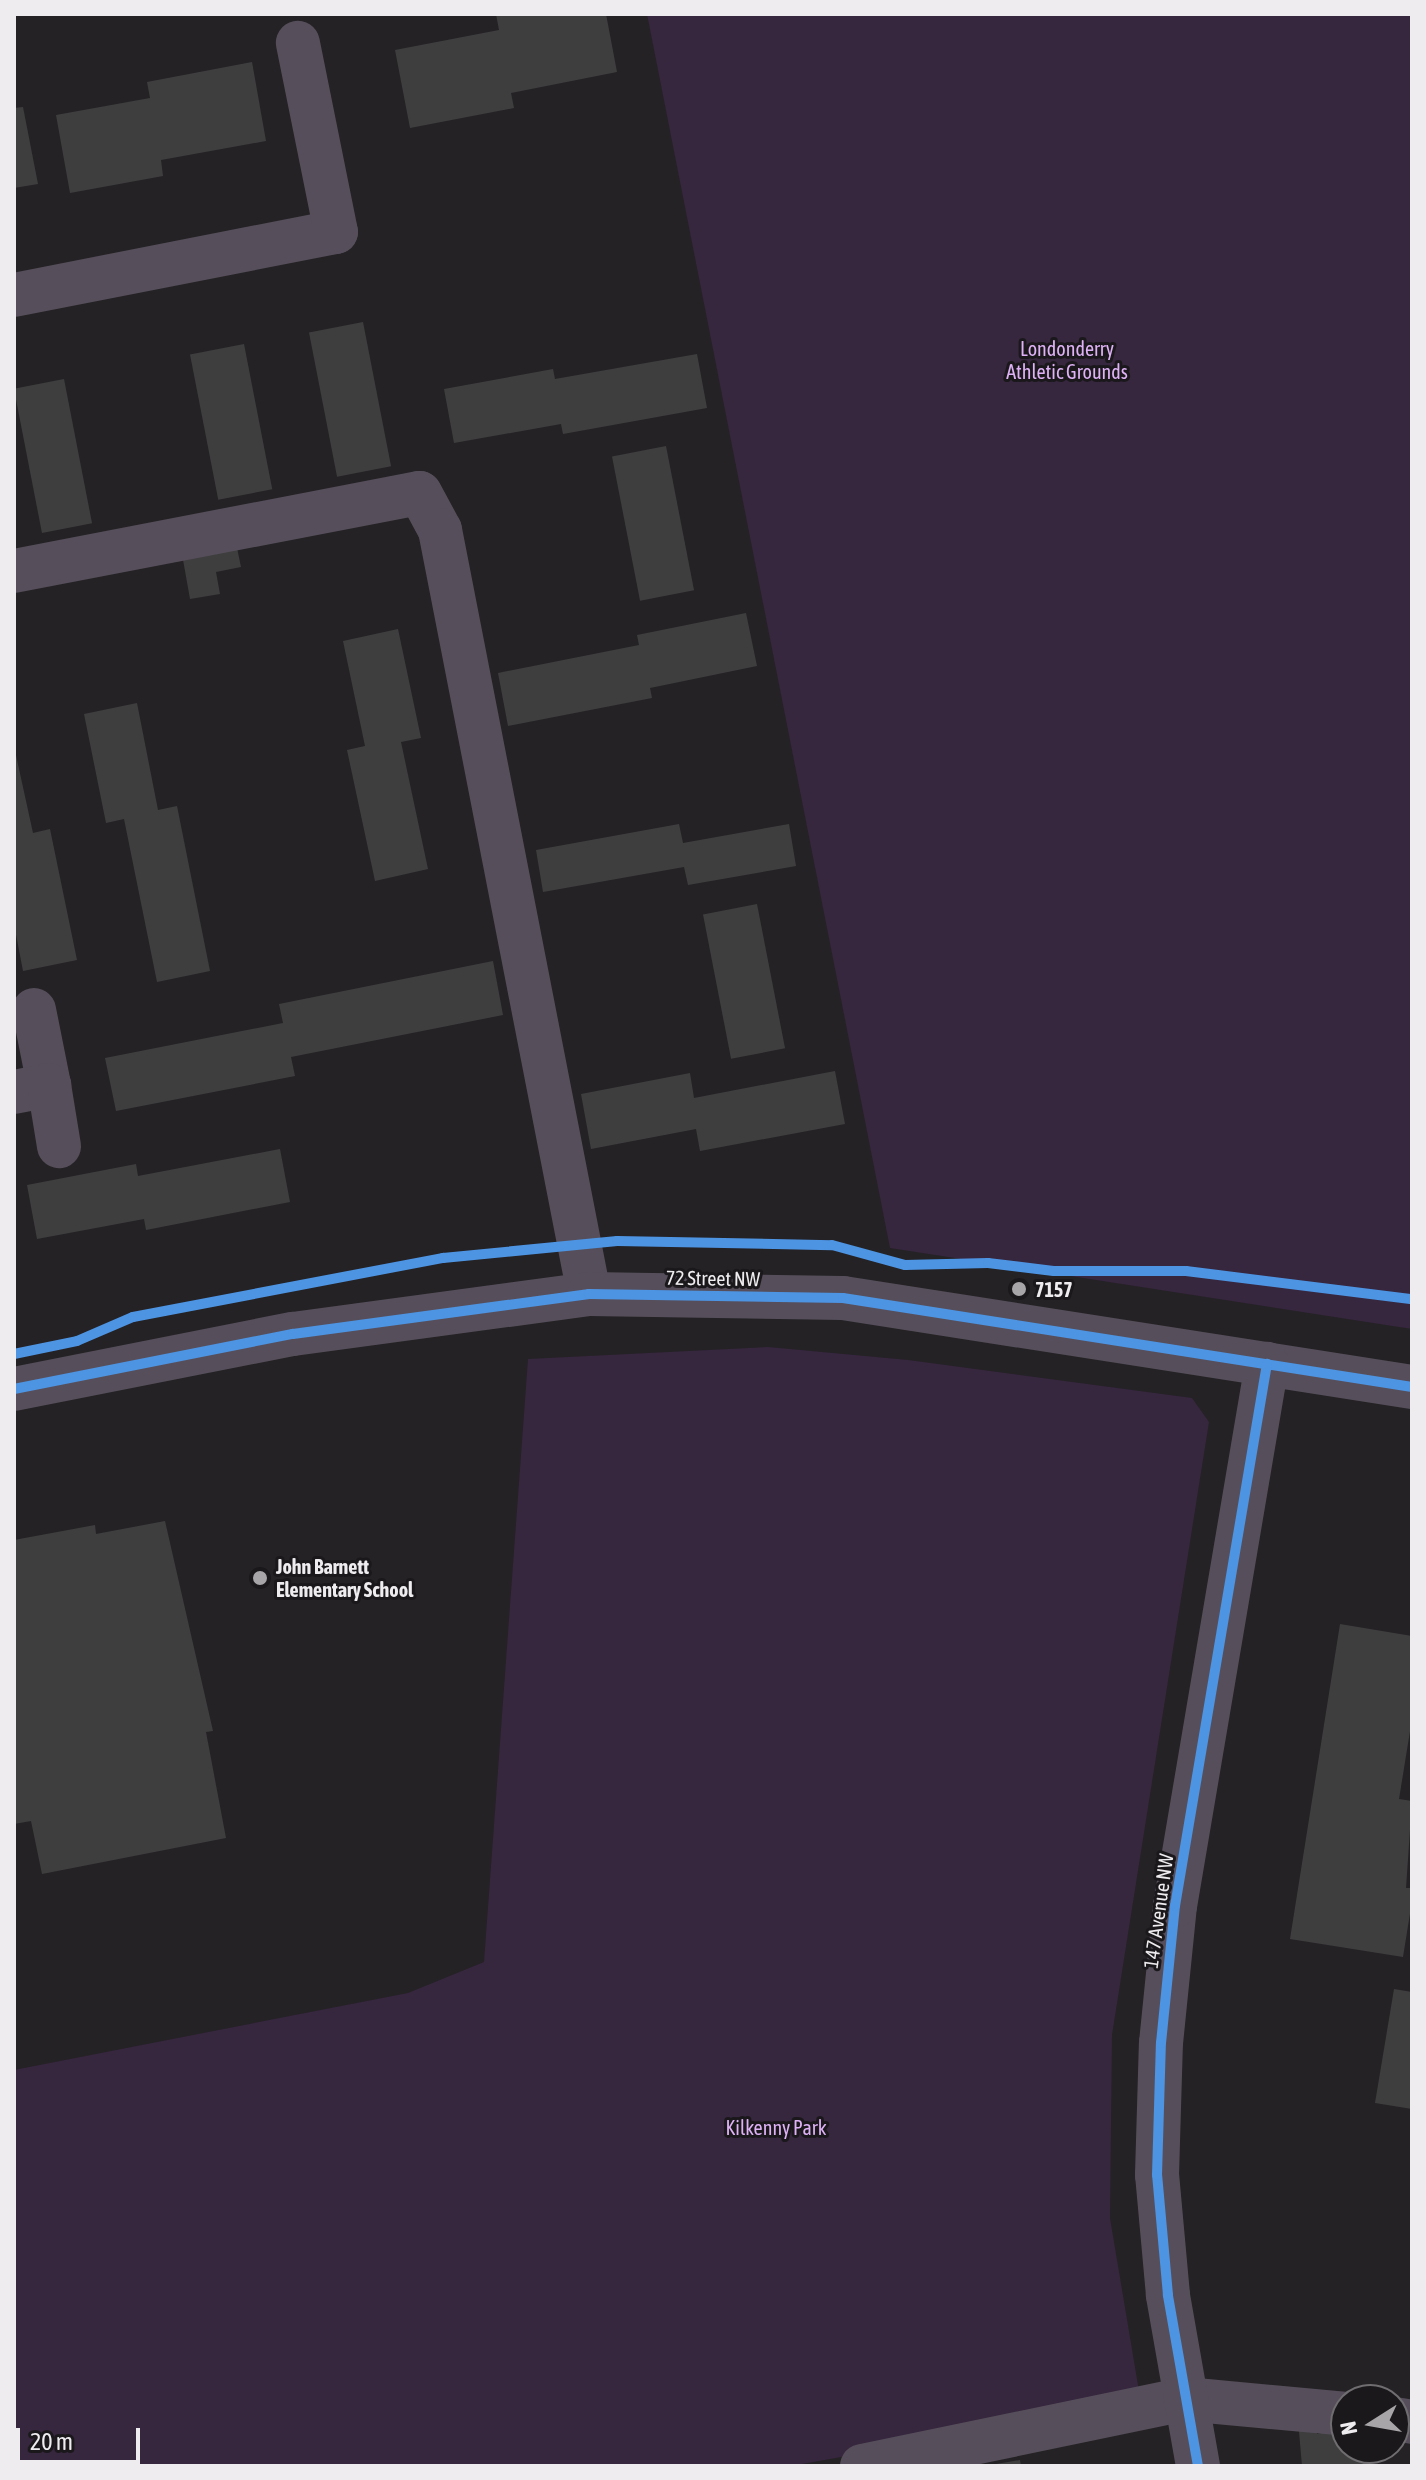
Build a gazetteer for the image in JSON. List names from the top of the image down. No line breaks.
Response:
{"streets":{"street":["72 Street NW","147 Avenue NW"]},"crossings":[["72 Street NW","147 Avenue NW"]],"parks":["Londonderry Athletic Grounds","Kilkenny Park"],"places":["7157","John Barnett Elementary School"],"scale_bar":"20 m","north":"left"}
